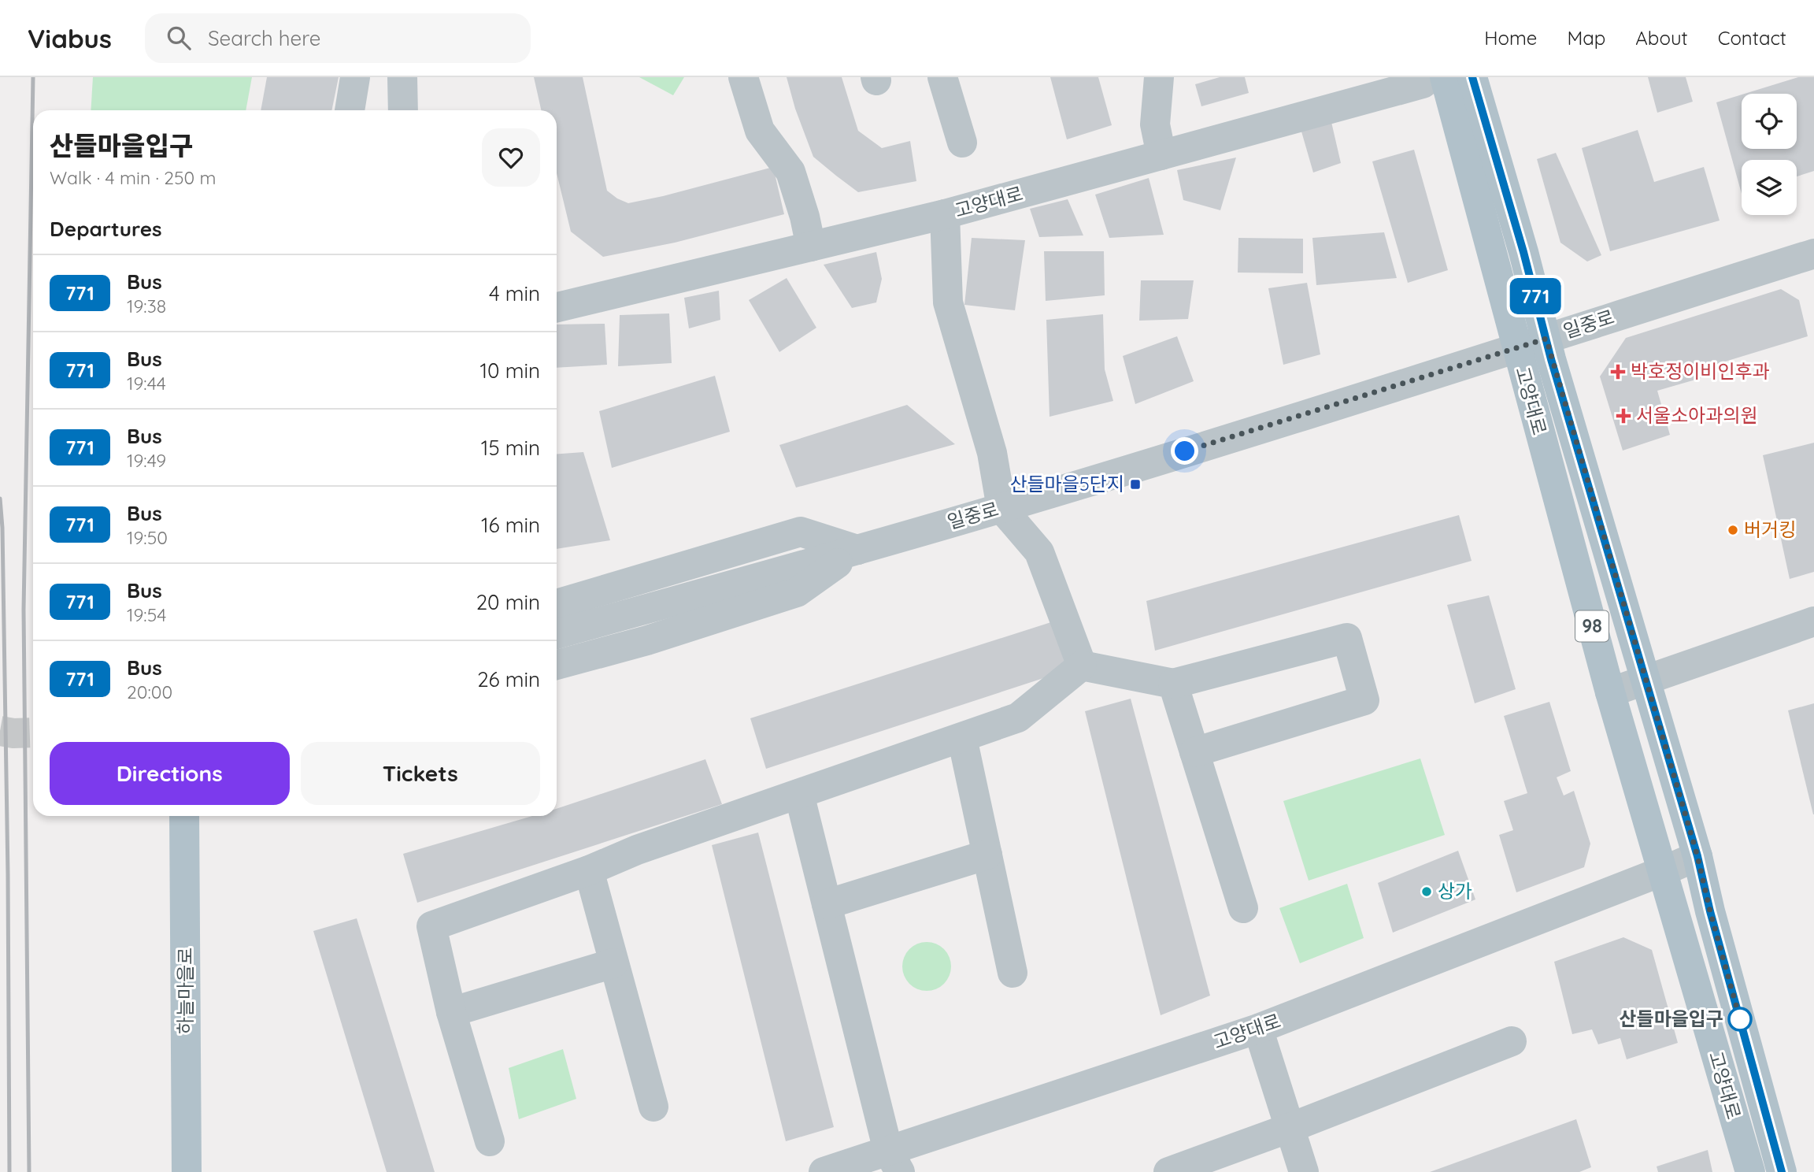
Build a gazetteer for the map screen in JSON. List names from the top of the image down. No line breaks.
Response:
{"streets":{"main road":["고양대로","98","하늘마을로"],"street":["일중로"]},"crossings":[["고양대로","일중로"]],"places":{"health":["박호정이비인후과","서울소아과의원"],"transit":["산들마을5단지"],"other":["버거킹","상가","산들마을입구"]},"lines":["bus line 771"],"page":{"header":"Viabus","search":"Search here","nav":["Home","Map","About","Contact"],"on_map":"771","heading":[["산들마을입구","Walk · 4 min · 250 m"],"Departures"],"list":[{"mark":"771","name":"Bus","note":"19:38","value":"4 min"},{"mark":"771","name":"Bus","note":"19:44","value":"10 min"},{"mark":"771","name":"Bus","note":"19:49","value":"15 min"},{"mark":"771","name":"Bus","note":"19:50","value":"16 min"},{"mark":"771","name":"Bus","note":"19:54","value":"20 min"},{"mark":"771","name":"Bus","note":"20:00","value":"26 min"}],"buttons":["Directions","Tickets"]}}
